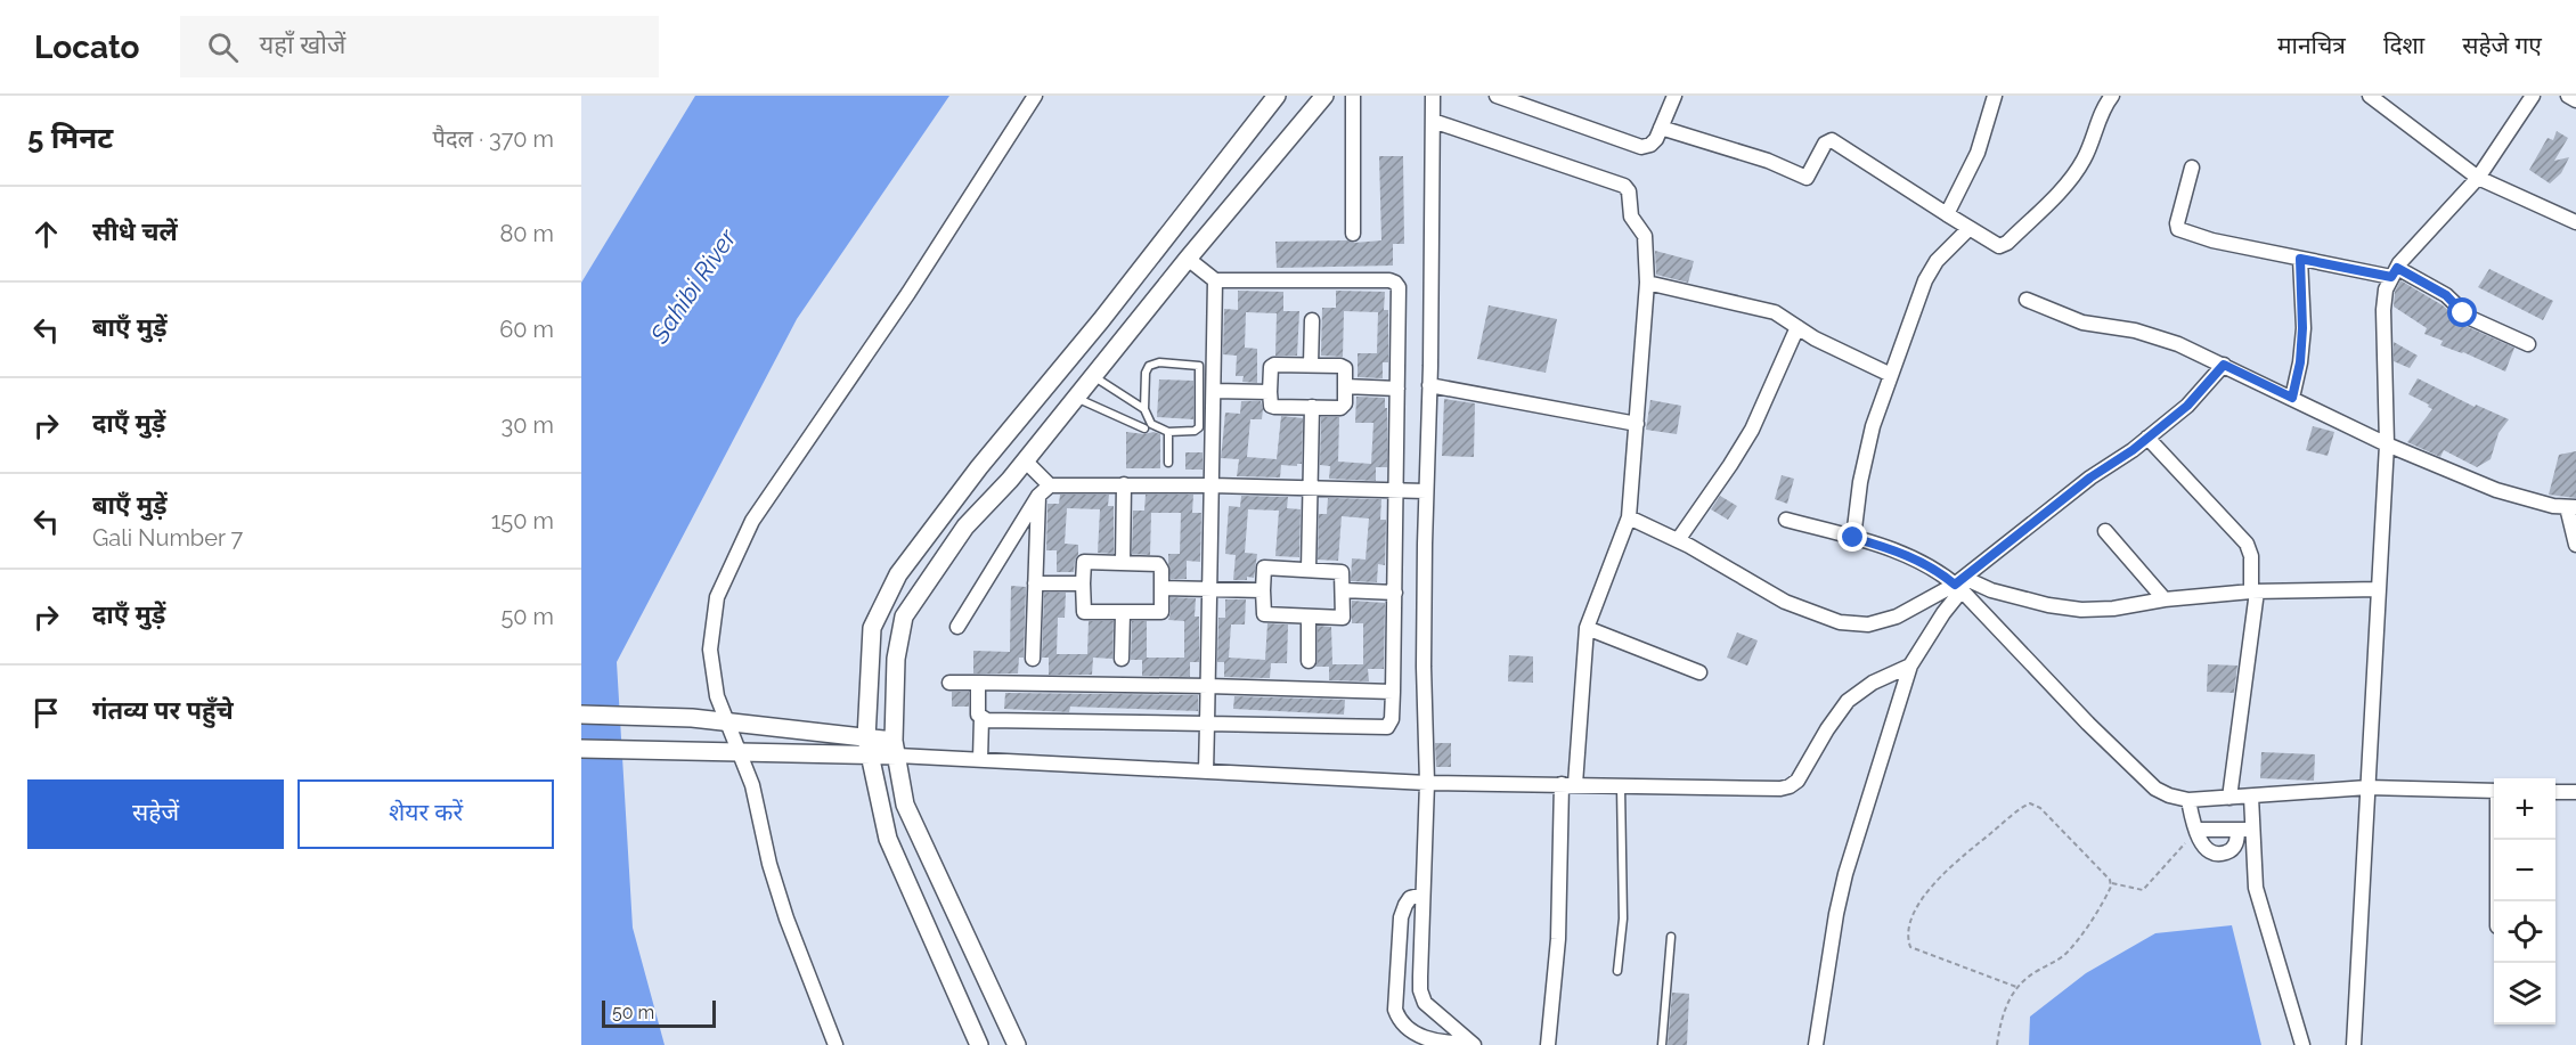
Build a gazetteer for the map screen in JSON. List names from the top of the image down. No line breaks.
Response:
{"water":["Sahibi River"],"scale_bar":"50 m","page":{"header":"Locato","search":"यहाँ खोजें","nav":["मानचित्र","दिशा","सहेजे गए"],"heading":["5 मिनट","पैदल · 370 m"],"list":[["सीधे चलें","80 m"],["बाएँ मुड़ें","60 m"],["दाएँ मुड़ें","30 m"],["बाएँ मुड़ें","Gali Number 7","150 m"],["दाएँ मुड़ें","50 m"],"गंतव्य पर पहुँचे"],"buttons":["सहेजें","शेयर करें"],"map_buttons":["+","−"],"scale":"50 m"}}
